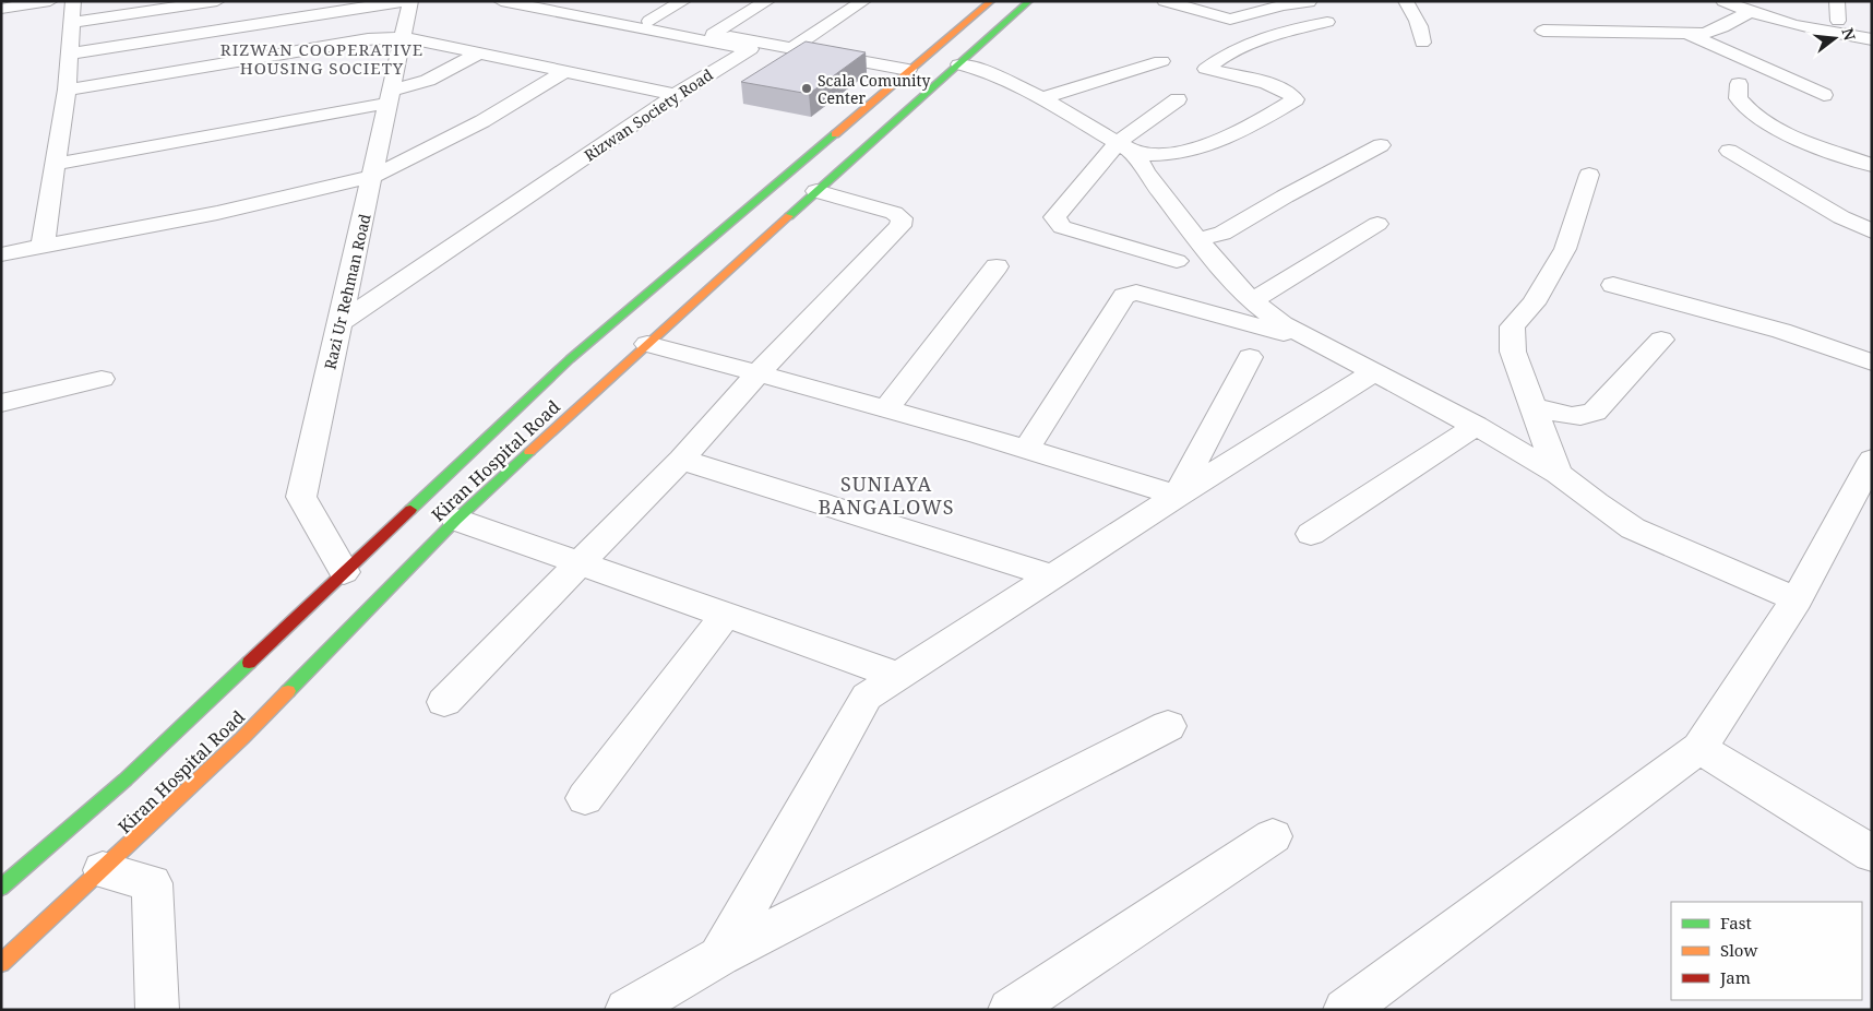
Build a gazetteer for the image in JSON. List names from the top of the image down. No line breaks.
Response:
{"streets":{"main road":["Kiran Hospital Road"],"street":["Rizwan Society Road","Razi Ur Rehman Road"]},"crossings":[["Rizwan Society Road","Razi Ur Rehman Road"],["Razi Ur Rehman Road","Kiran Hospital Road"]],"districts":["RIZWAN COOPERATIVE HOUSING SOCIETY","SUNIAYA BANGALOWS"],"places":["Scala Comunity Center"],"legend":["Fast","Slow","Jam"],"north":"right"}
